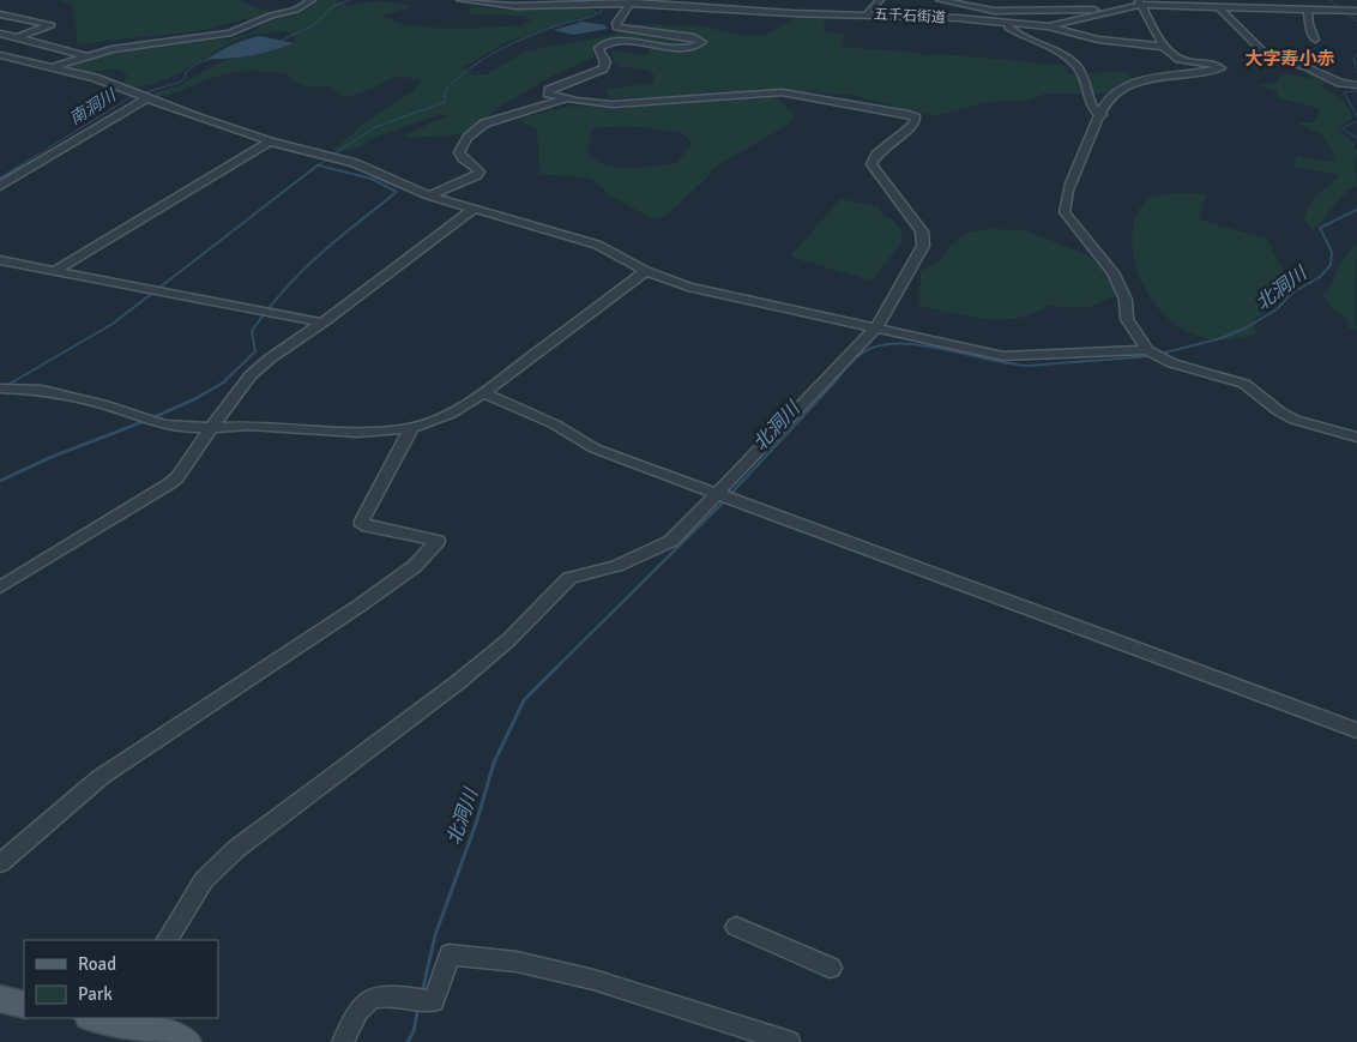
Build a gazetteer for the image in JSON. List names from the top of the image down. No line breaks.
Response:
{"streets":{"street":["五千石街道"]},"districts":["大字寿小赤"],"water":["南洞川","北洞川"],"legend":["Road","Park"]}
